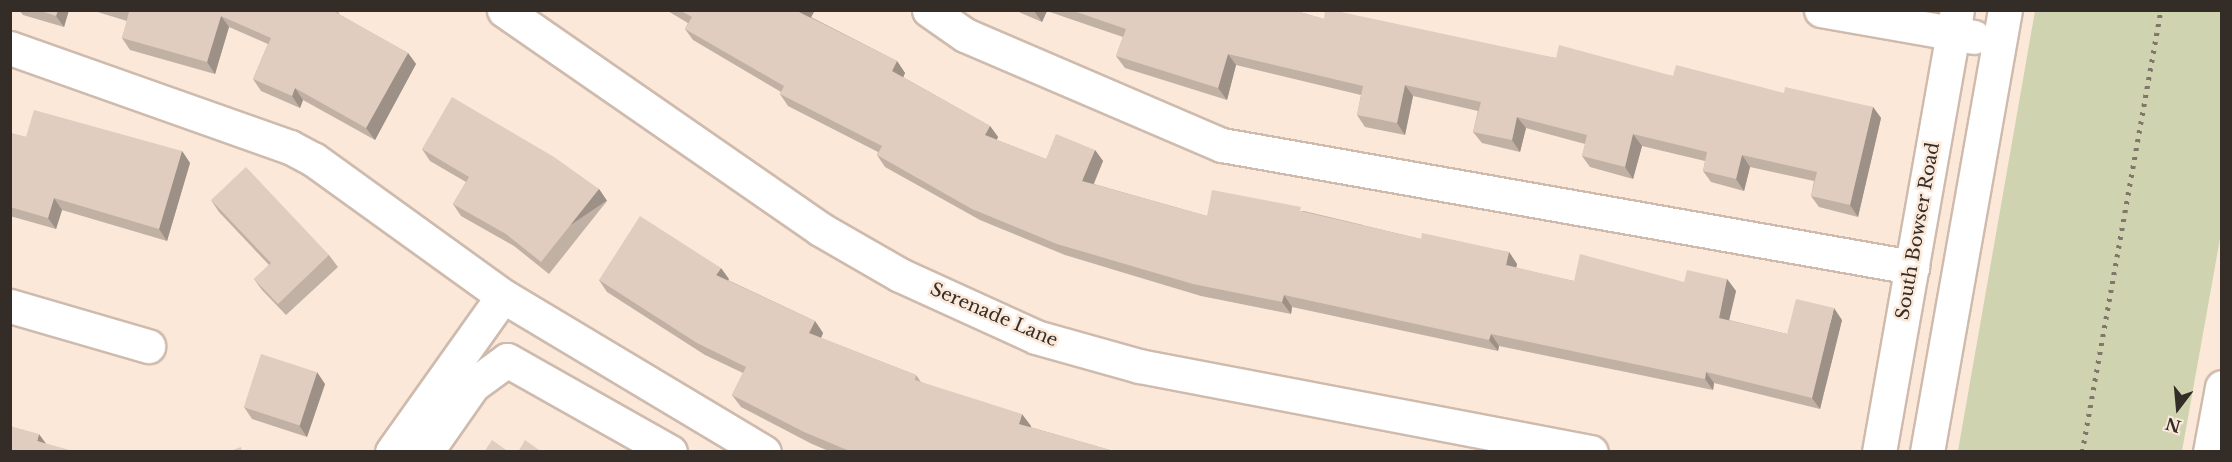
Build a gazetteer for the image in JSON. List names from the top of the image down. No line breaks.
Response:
{"streets":{"street":["South Bowser Road","Serenade Lane"]},"north":"bottom"}
